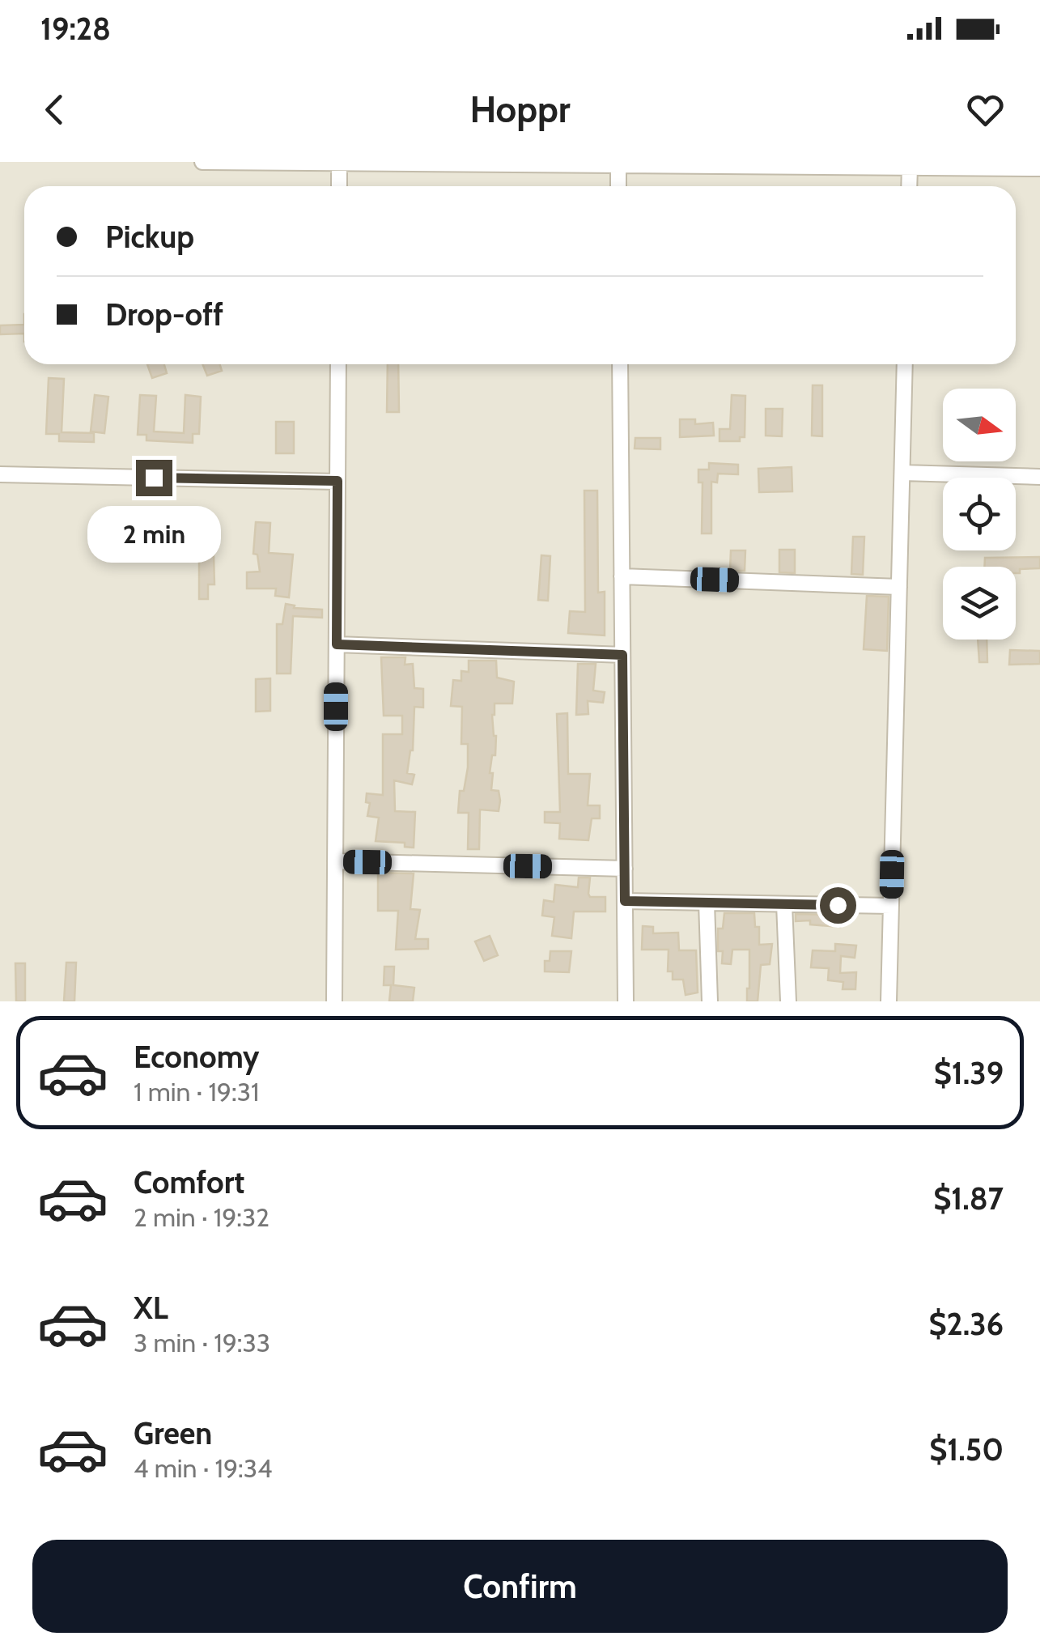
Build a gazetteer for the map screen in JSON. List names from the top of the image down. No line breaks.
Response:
{"north":"right","page":{"status":"19:28","header":"Hoppr","banner":["Pickup","Drop-off"],"bubble":"2 min","list":[{"name":"Economy","note":"1 min · 19:31","value":"$1.39"},{"name":"Comfort","note":"2 min · 19:32","value":"$1.87"},{"name":"XL","note":"3 min · 19:33","value":"$2.36"},{"name":"Green","note":"4 min · 19:34","value":"$1.50"}],"buttons":"Confirm"}}
